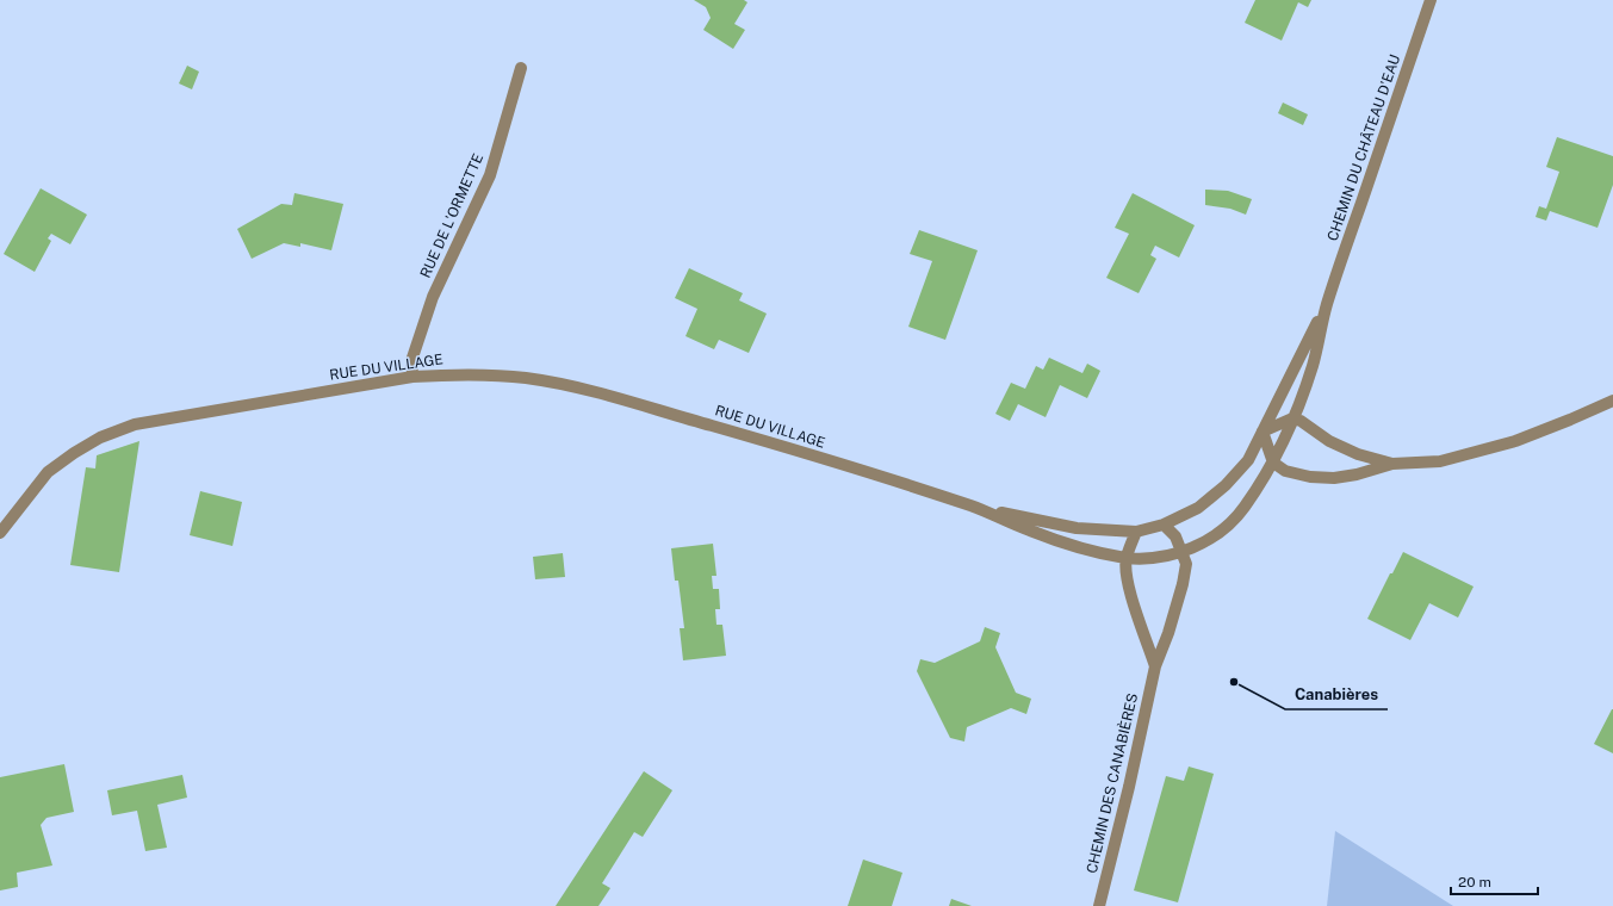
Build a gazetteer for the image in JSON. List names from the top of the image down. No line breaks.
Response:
{"streets":{"street":["CHEMIN DU CHÂTEAU D'EAU","RUE DE L'ORMETTE","RUE DU VILLAGE","CHEMIN DES CANABIÈRES"]},"crossings":[["CHEMIN DU CHÂTEAU D'EAU","RUE DU VILLAGE"],["CHEMIN DU CHÂTEAU D'EAU","CHEMIN DES CANABIÈRES"],["RUE DE L'ORMETTE","RUE DU VILLAGE"]],"places":["Canabières"],"scale_bar":"20 m"}
